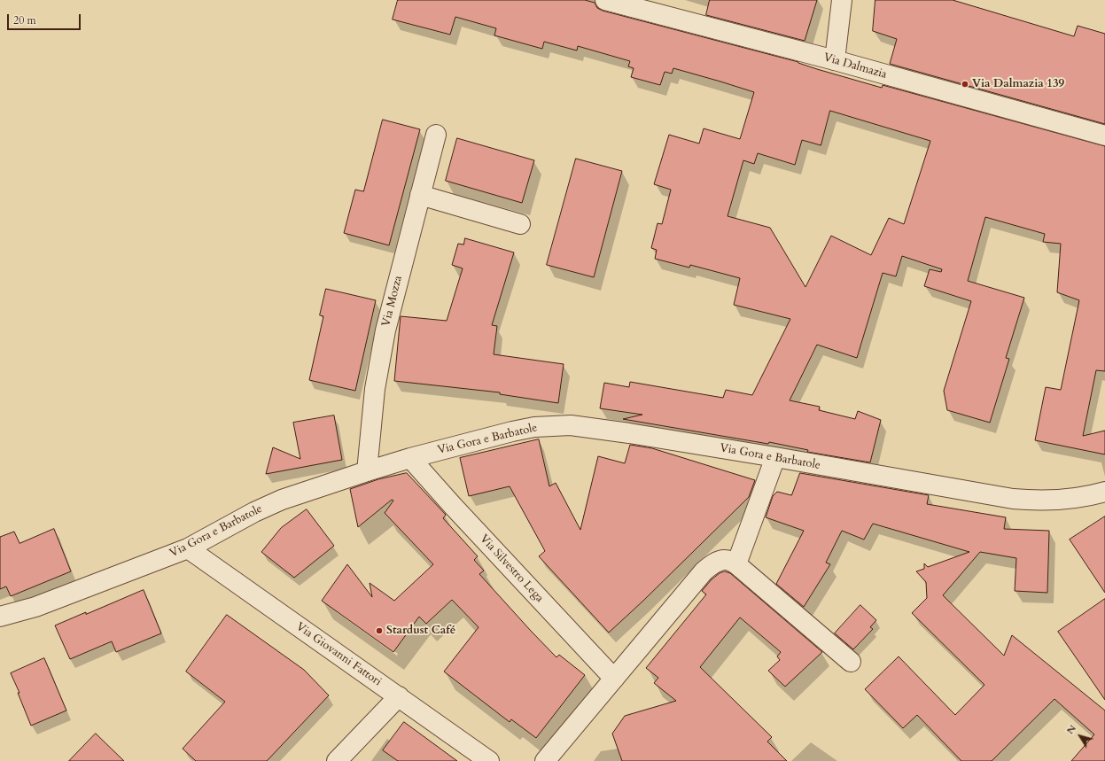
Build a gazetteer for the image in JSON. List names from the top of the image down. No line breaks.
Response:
{"streets":{"street":["Via Dalmazia","Via Mozza","Via Gora e Barbatole","Via Silvestro Lega","Via Giovanni Fattori"]},"crossings":[["Via Mozza","Via Gora e Barbatole"],["Via Gora e Barbatole","Via Silvestro Lega"],["Via Gora e Barbatole","Via Giovanni Fattori"]],"places":["Via Dalmazia 139","Stardust Café"],"scale_bar":"20 m","north":"top left"}
